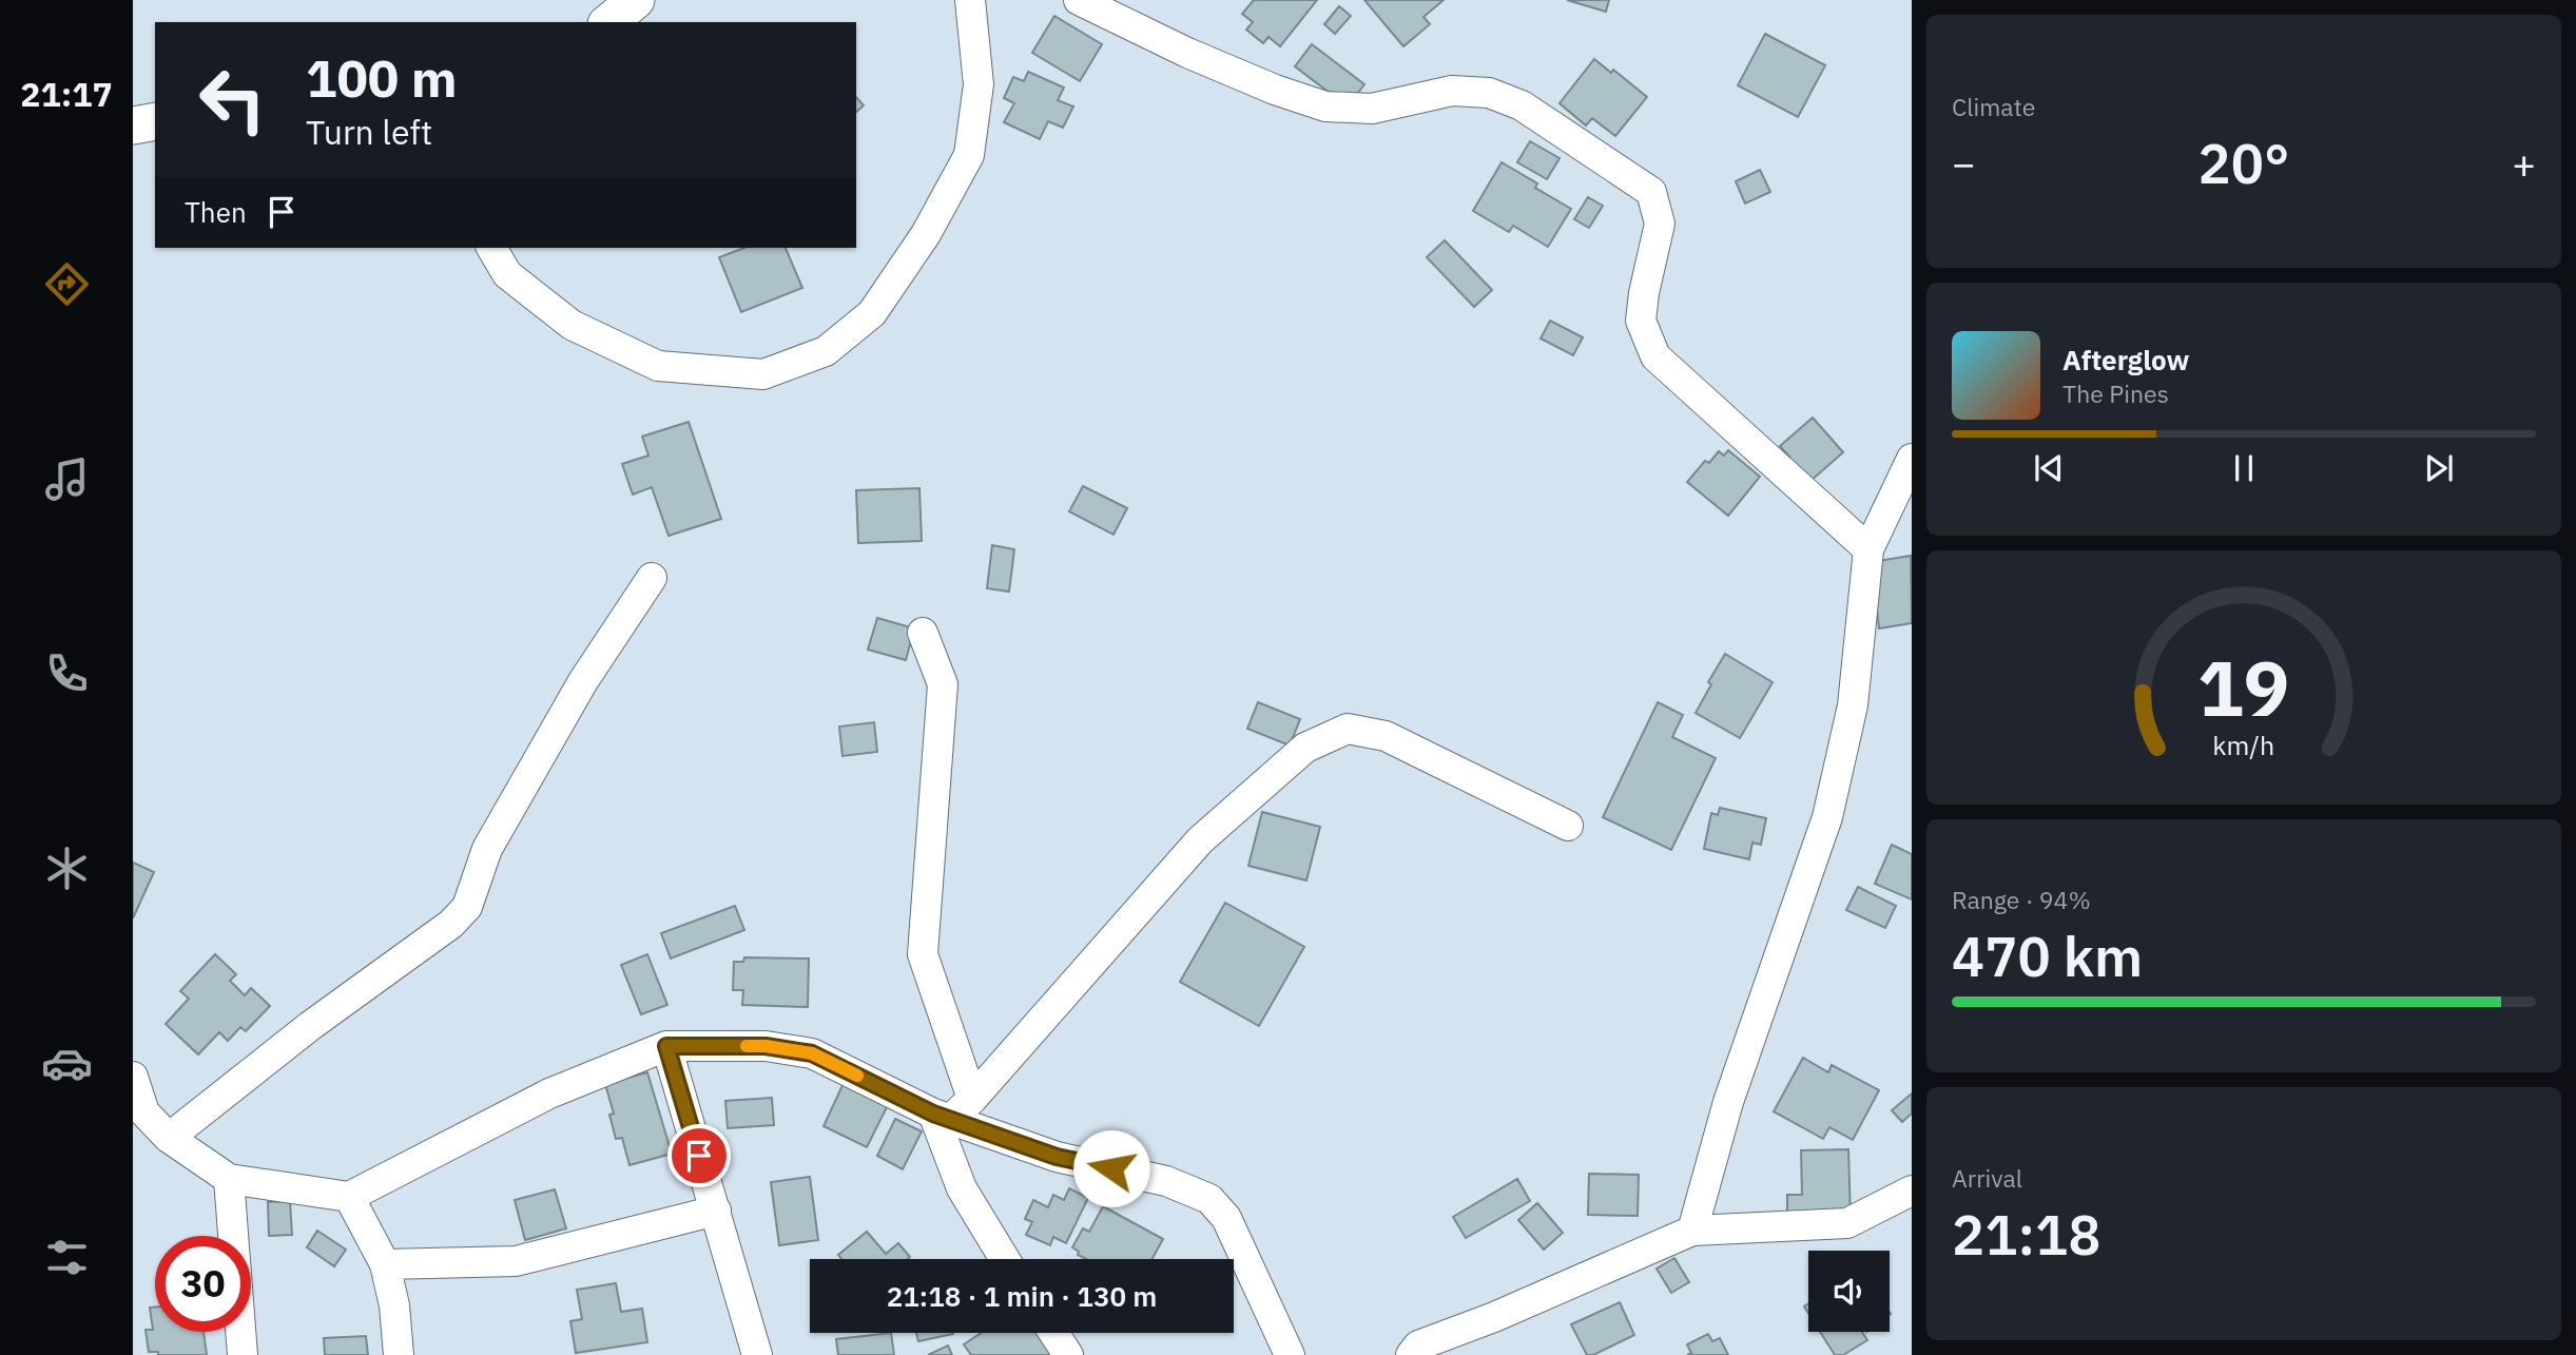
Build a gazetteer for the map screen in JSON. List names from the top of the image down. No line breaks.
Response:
{"page":{"tabs":"21:17","tile":["Climate",["Range · 94%","470 km"],["Arrival","21:18"]],"turn":["100 m","Turn left"],"heat":["−","20°","+"],"then":"Then","song":["Afterglow","The Pines"],"limit":"30","trip":"21:18 · 1 min · 130 m","gauge":["19","km/h"]}}
